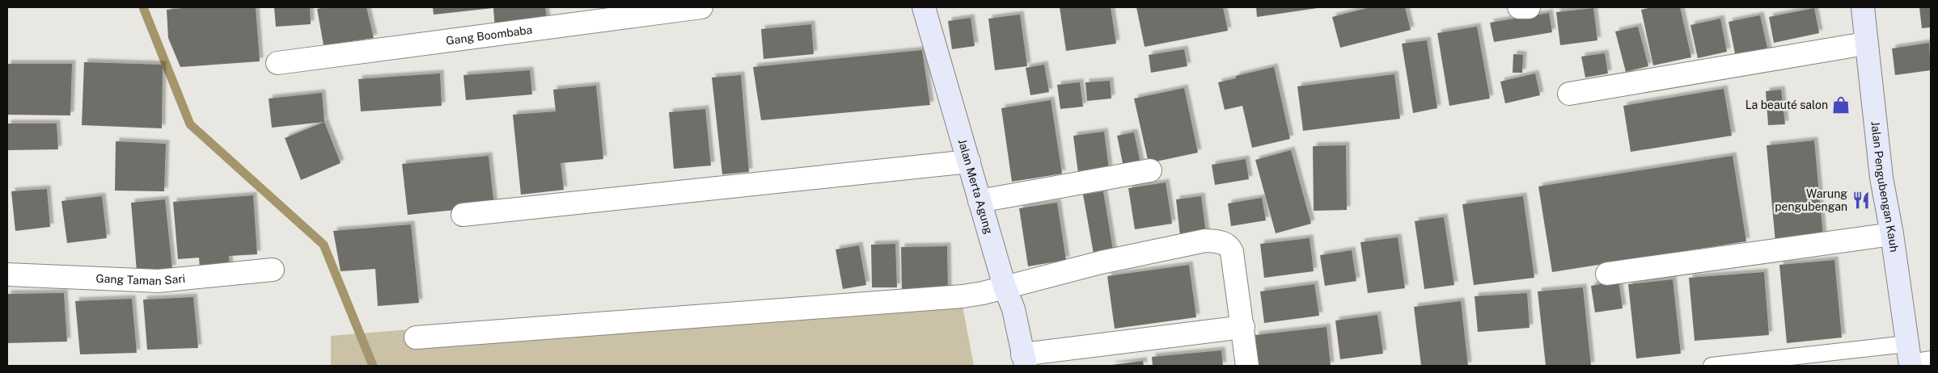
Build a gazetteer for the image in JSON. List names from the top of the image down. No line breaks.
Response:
{"streets":{"street":["Gang Boombaba","Jalan Merta Agung","Jalan Pengubengan Kauh","Gang Taman Sari"]},"places":{"shop":["La beauté salon"],"restaurant":["Warung pengubengan"]}}
